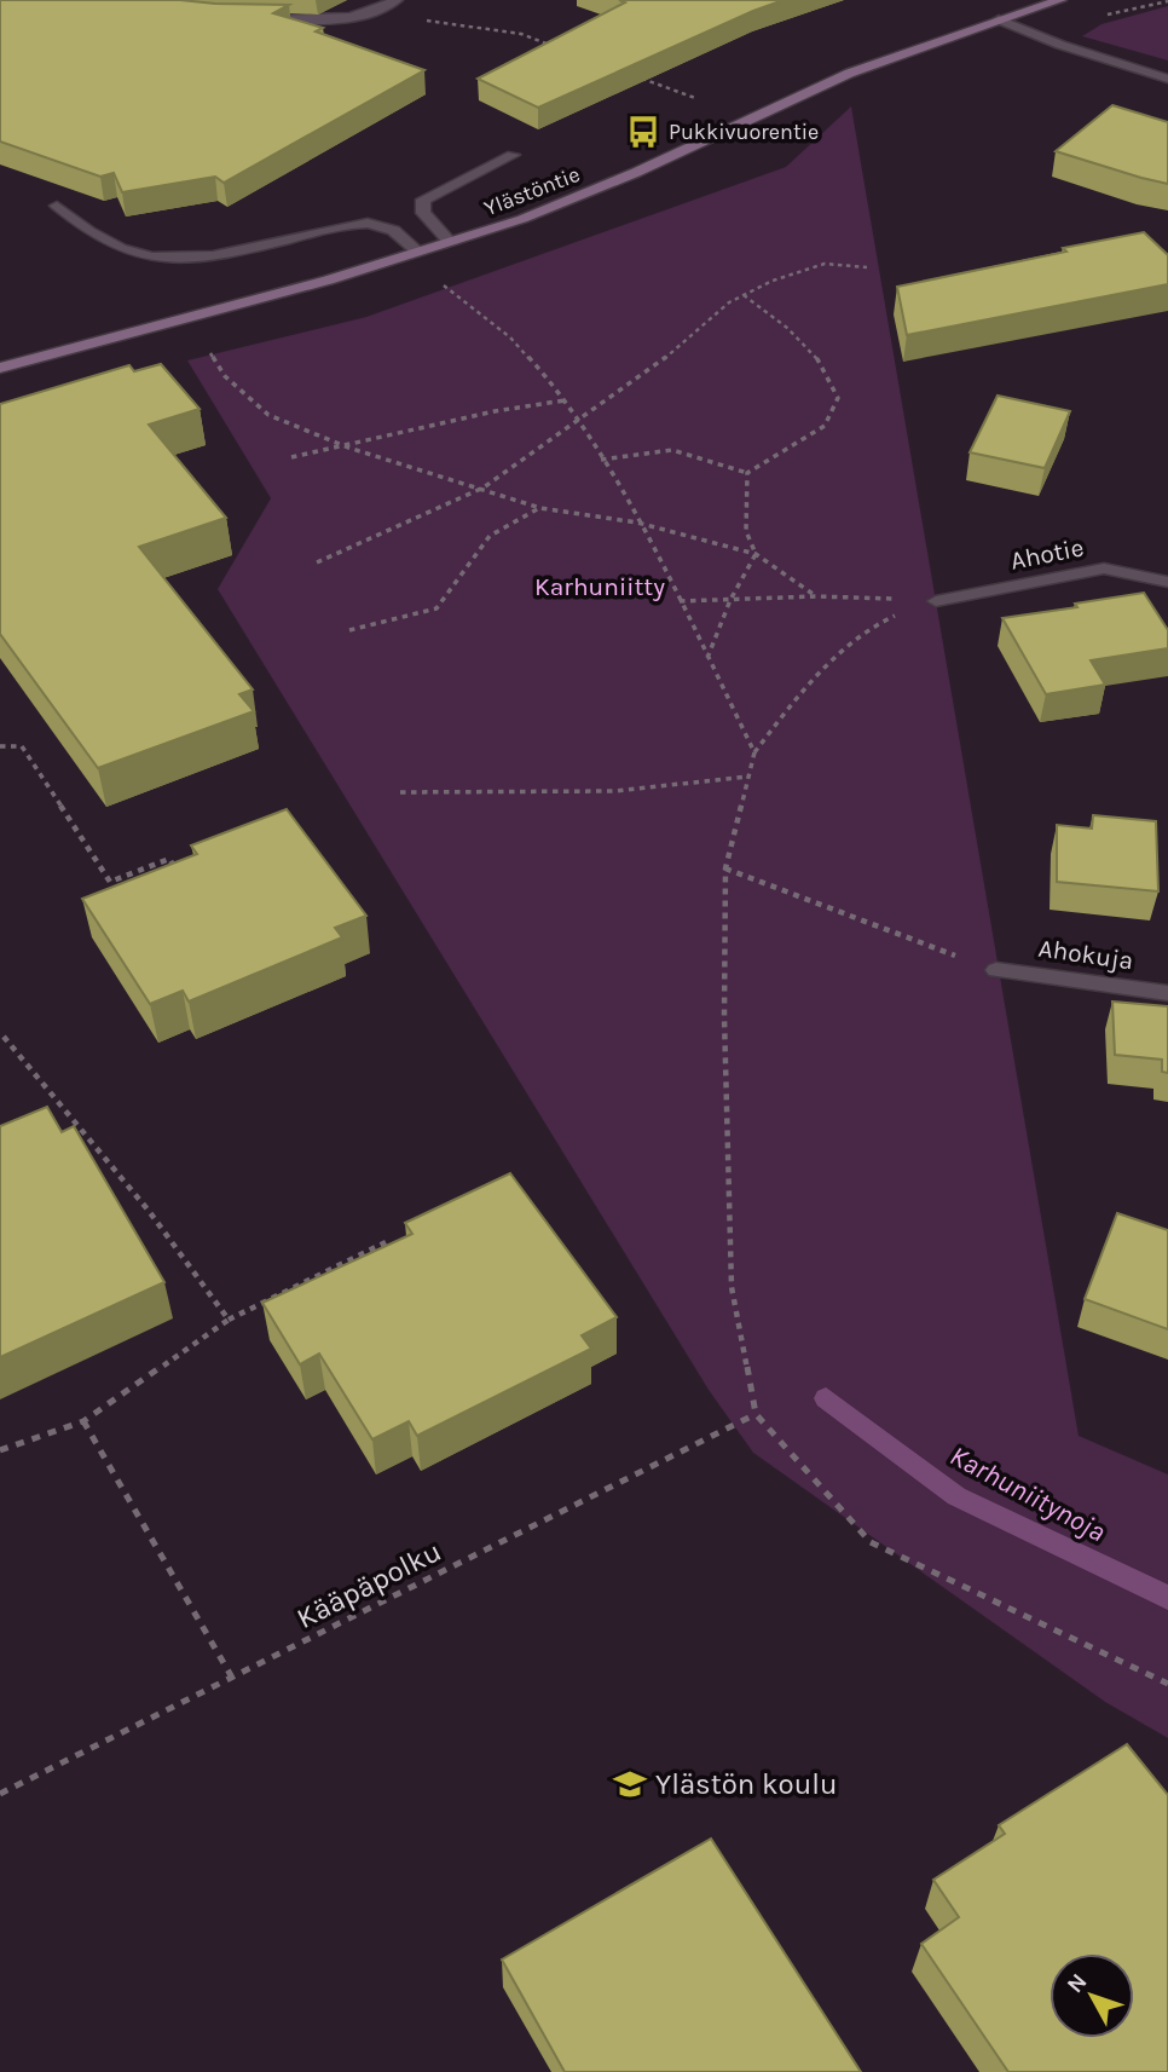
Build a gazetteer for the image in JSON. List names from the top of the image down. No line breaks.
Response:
{"streets":{"main road":["Ylästöntie"],"street":["Ahotie","Ahokuja"],"path":["Kääpäpolku"]},"water":["Karhuniitynoja"],"parks":["Karhuniitty"],"places":{"bus stop":["Pukkivuorentie"],"school or university":["Ylästön koulu"]},"north":"top left"}
